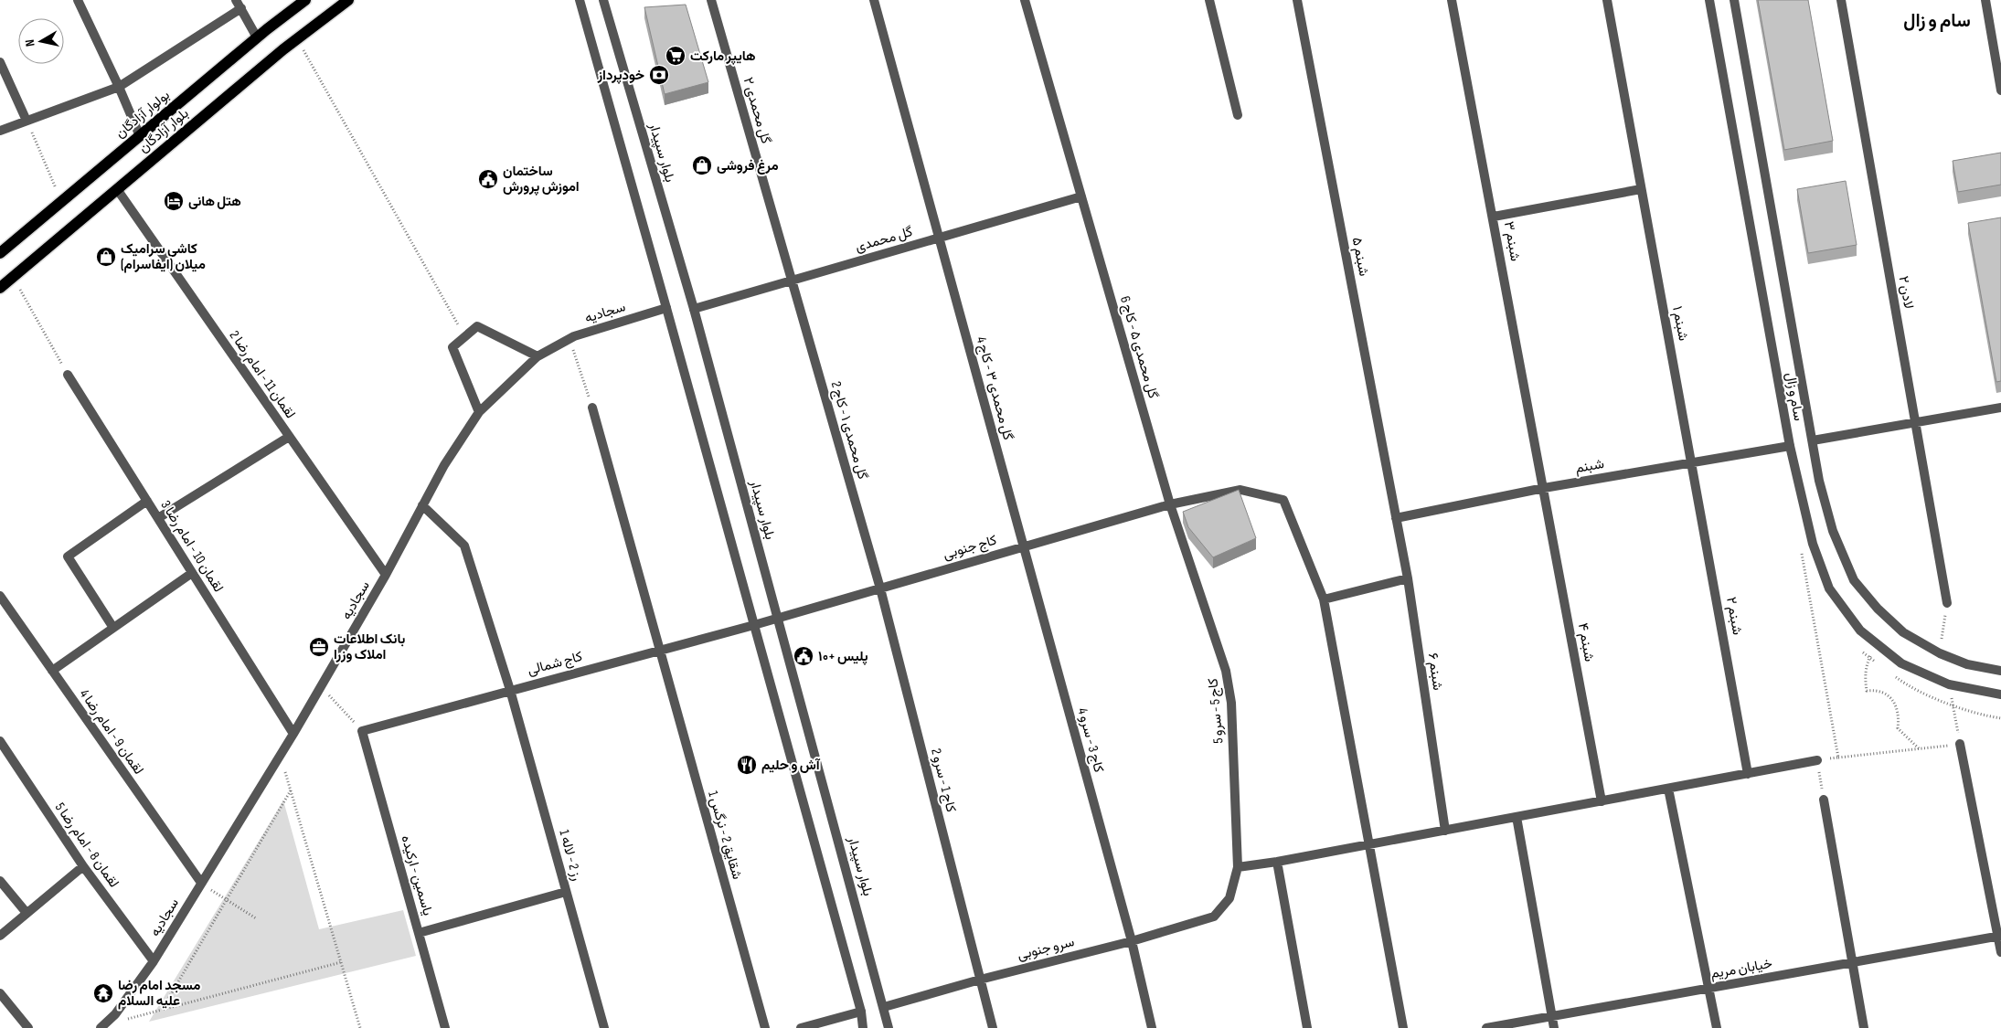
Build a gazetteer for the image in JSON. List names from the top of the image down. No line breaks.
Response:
{"streets":{"main road":["بولوار آزادگان","بلوار آزادگان"],"street":["گل محمدی ۲","بلوار سپیدار","گل محمدی","شبنم ۳","شبنم ۵","لادن ۲","سجادیه","شبنم ۱","گل محمدی ۵ - کاج 6","لقمان 11 - امام رضا 2","گل محمدی ۳ - کاج 4","سام و زال","گل محمدی ۱ - کاج 2","شبنم","لقمان 10 - امام رضا 3","کاج جنوبی","شبنم ۲","شبنم ۴","کاج شمالی","شبنم ۶","کاج 5 - سرو 5","لقمان 9 - امام رضا 4","کاج 3 - سرو 4","کاج 1 - سرو 2","شقایق 2 - نرگس 1","لقمان 8 - امام رضا 5","رز 2 - لاله 1","یاسمین - ارکیده","سرو جنوبی","خیابان مریم"]},"crossings":[["گل محمدی ۲","گل محمدی"],["گل محمدی ۲","گل محمدی ۱ - کاج 2"],["بلوار آزادگان","لقمان 11 - امام رضا 2"],["بلوار سپیدار","گل محمدی"],["بلوار سپیدار","کاج جنوبی"],["بلوار سپیدار","سرو جنوبی"],["گل محمدی","گل محمدی ۵ - کاج 6"],["گل محمدی","گل محمدی ۳ - کاج 4"],["گل محمدی","گل محمدی ۱ - کاج 2"],["شبنم ۳","شبنم"],["شبنم ۳","شبنم ۴"],["شبنم ۵","شبنم"],["شبنم ۵","شبنم ۶"],["سجادیه","لقمان 11 - امام رضا 2"],["سجادیه","لقمان 10 - امام رضا 3"],["سجادیه","لقمان 9 - امام رضا 4"],["سجادیه","لقمان 8 - امام رضا 5"],["سجادیه","رز 2 - لاله 1"],["شبنم ۱","شبنم"],["شبنم ۱","شبنم ۲"],["گل محمدی ۵ - کاج 6","کاج جنوبی"],["گل محمدی ۵ - کاج 6","کاج 5 - سرو 5"],["گل محمدی ۳ - کاج 4","کاج جنوبی"],["گل محمدی ۳ - کاج 4","کاج 3 - سرو 4"],["سام و زال","شبنم"],["گل محمدی ۱ - کاج 2","کاج جنوبی"],["گل محمدی ۱ - کاج 2","کاج 1 - سرو 2"],["شبنم","شبنم ۲"],["شبنم","شبنم ۴"],["شبنم","شبنم ۶"],["کاج جنوبی","کاج شمالی"],["کاج جنوبی","کاج 5 - سرو 5"],["کاج جنوبی","کاج 3 - سرو 4"],["کاج جنوبی","کاج 1 - سرو 2"],["کاج شمالی","شقایق 2 - نرگس 1"],["کاج شمالی","رز 2 - لاله 1"],["کاج شمالی","یاسمین - ارکیده"],["کاج 5 - سرو 5","سرو جنوبی"],["کاج 3 - سرو 4","سرو جنوبی"],["کاج 1 - سرو 2","سرو جنوبی"]],"districts":["سام و زال"],"places":{"supermarket":["هایپر مارکت"],"bank":["خودپرداز"],"shop":["مرغ فروشی","کاشی سرامیک میلان (ایفاسرام)"],"public building":["ساختمان اموزش پرورش","پلیس +۱۰"],"hotel":["هتل هانی"],"office":["بانک اطلاعات املاک وزرا"],"restaurant":["آش و حلیم"],"temple":["مسجد امام رضا علیه السلام"]},"north":"left"}
